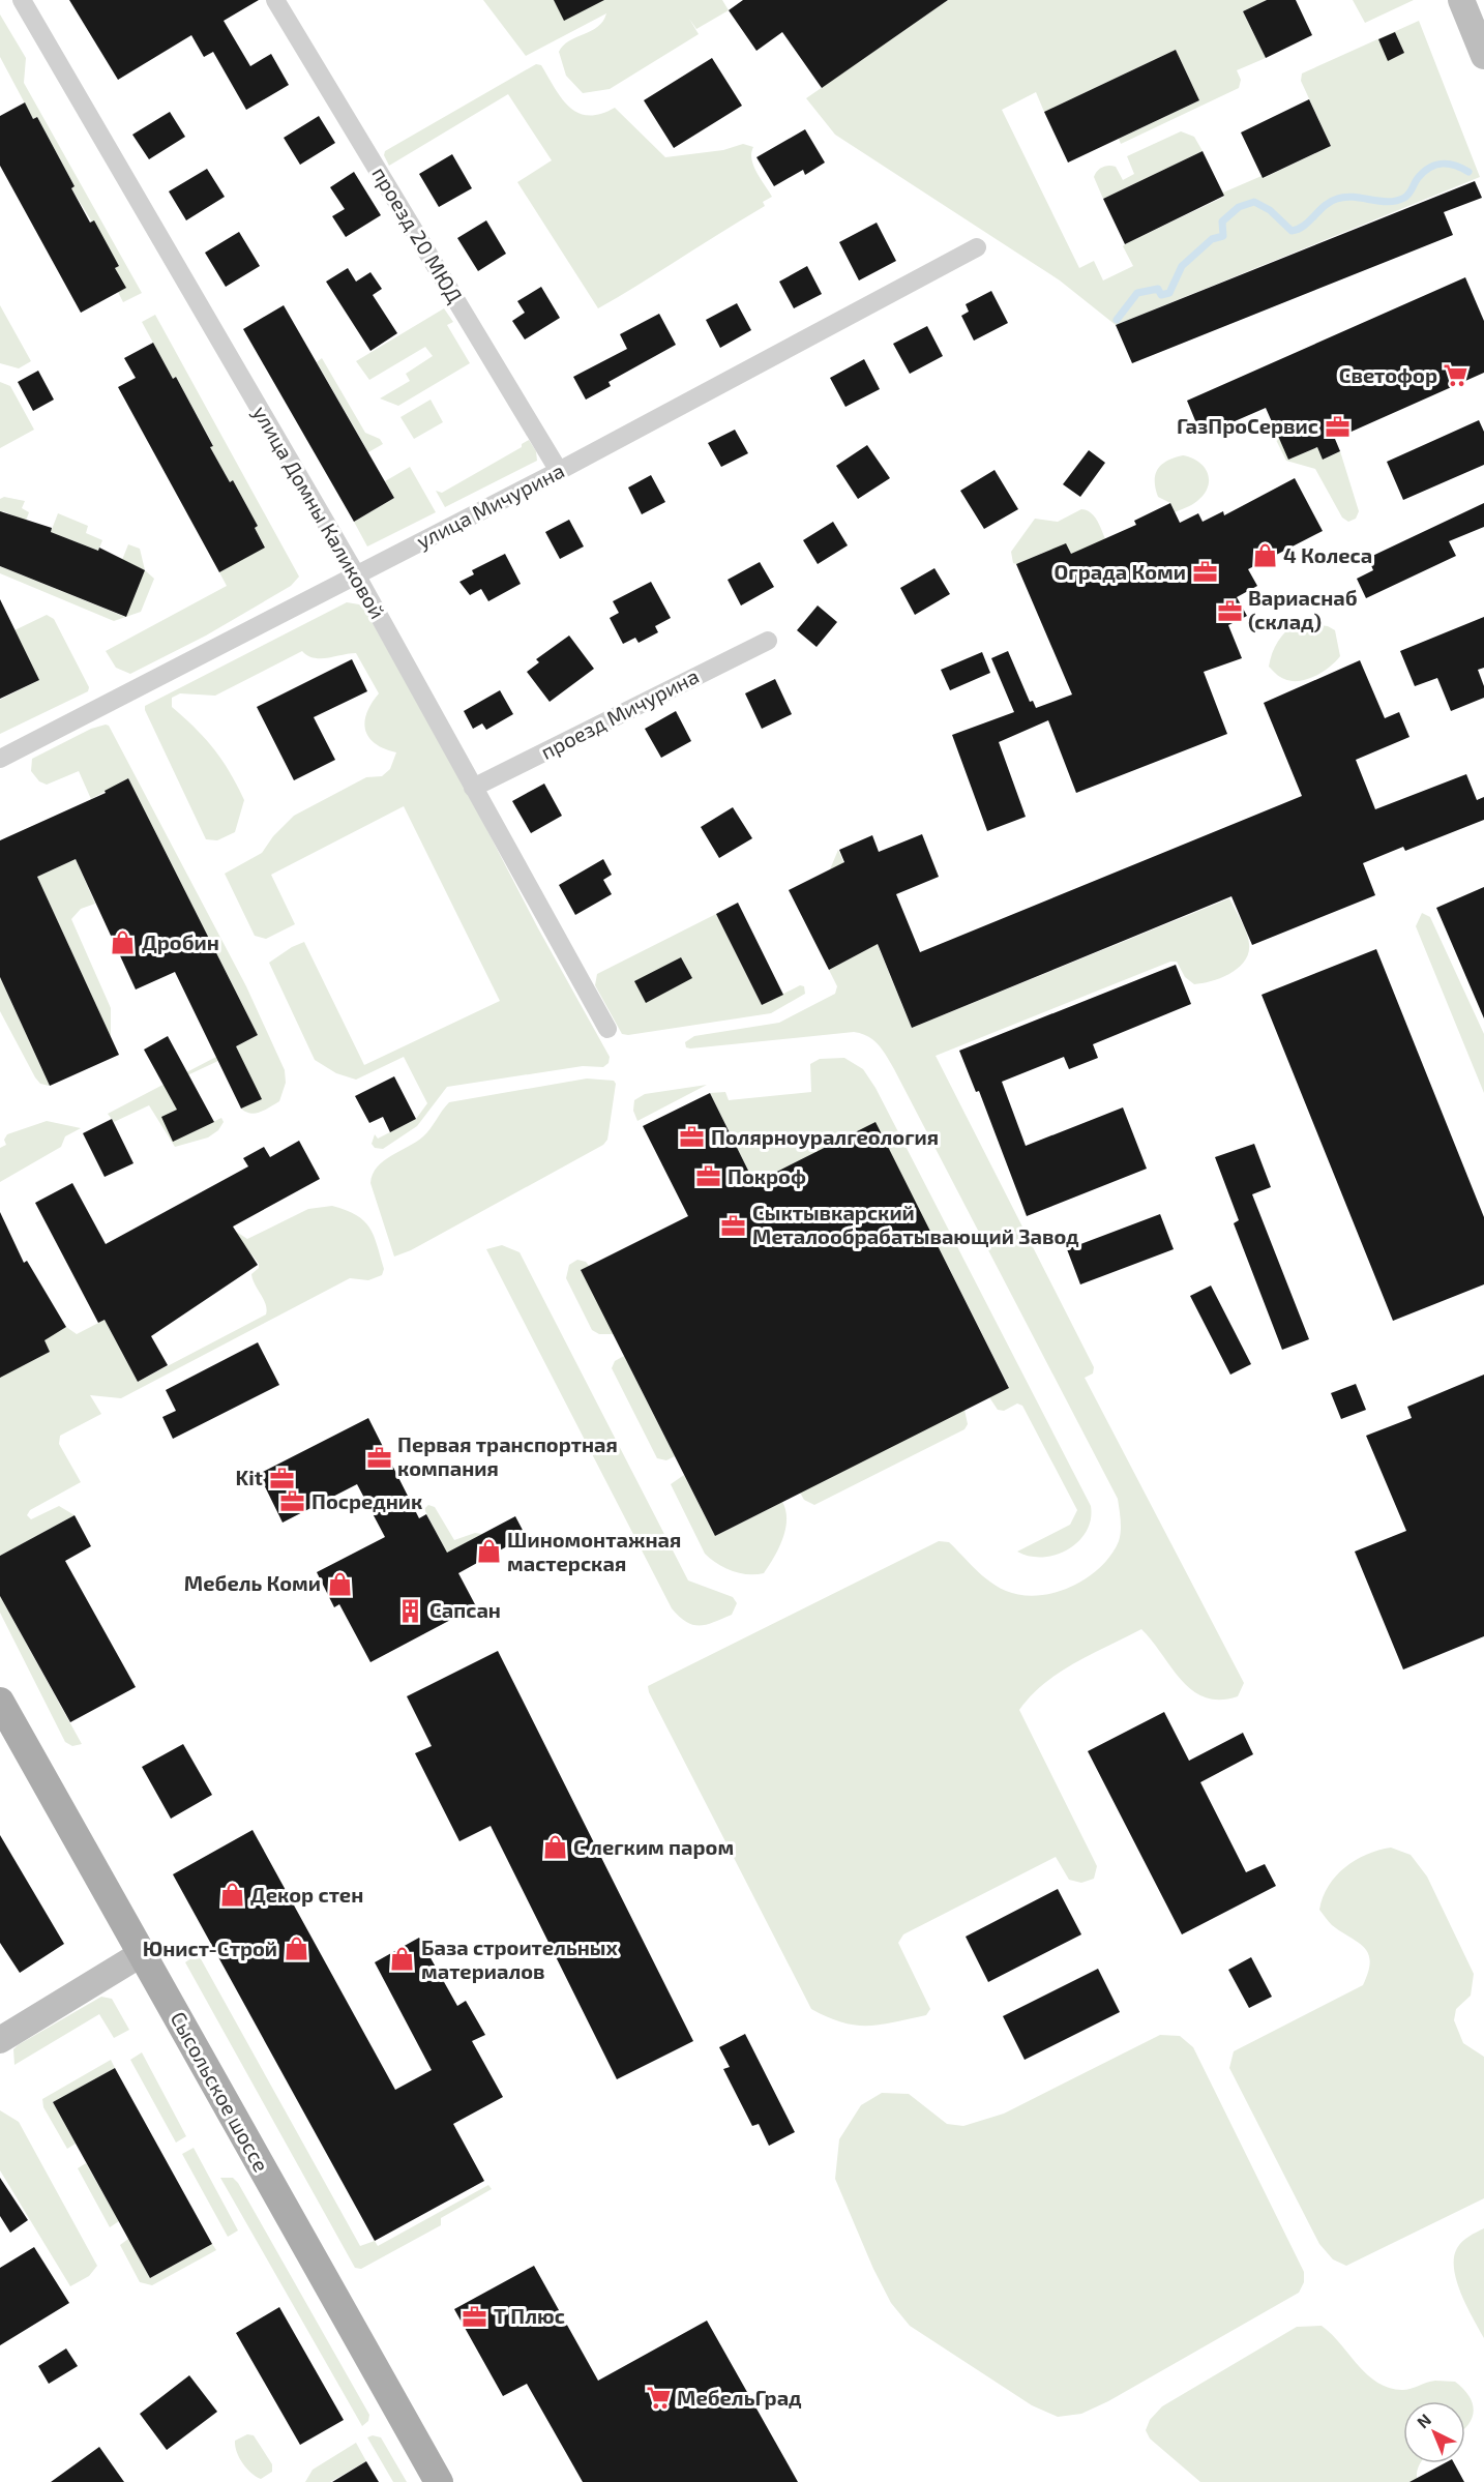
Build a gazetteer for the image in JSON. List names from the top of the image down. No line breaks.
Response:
{"streets":{"main road":["Сысольское шоссе"],"street":["проезд 20 МЮД","улица Мичурина","улица Домны Каликовой","проезд Мичурина"]},"crossings":[["проезд 20 МЮД","улица Мичурина"],["улица Мичурина","улица Домны Каликовой"],["улица Домны Каликовой","проезд Мичурина"]],"places":{"supermarket":["Светофор","МебельГрад"],"office":["ГазПроСервис","Ограда Коми","Вариаснаб (склад)","Полярноуралгеология","Покроф","Сыктывкарский Металообрабатывающий Завод","Первая транспортная компания","Kit","Посредник","Т Плюс"],"shop":["4 Колеса","Дробин","Шиномонтажная мастерская","Мебель Коми","С легким паром","Декор стен","Юнист-Строй","База строительных материалов"],"building":["Сапсан"]},"north":"top left"}
